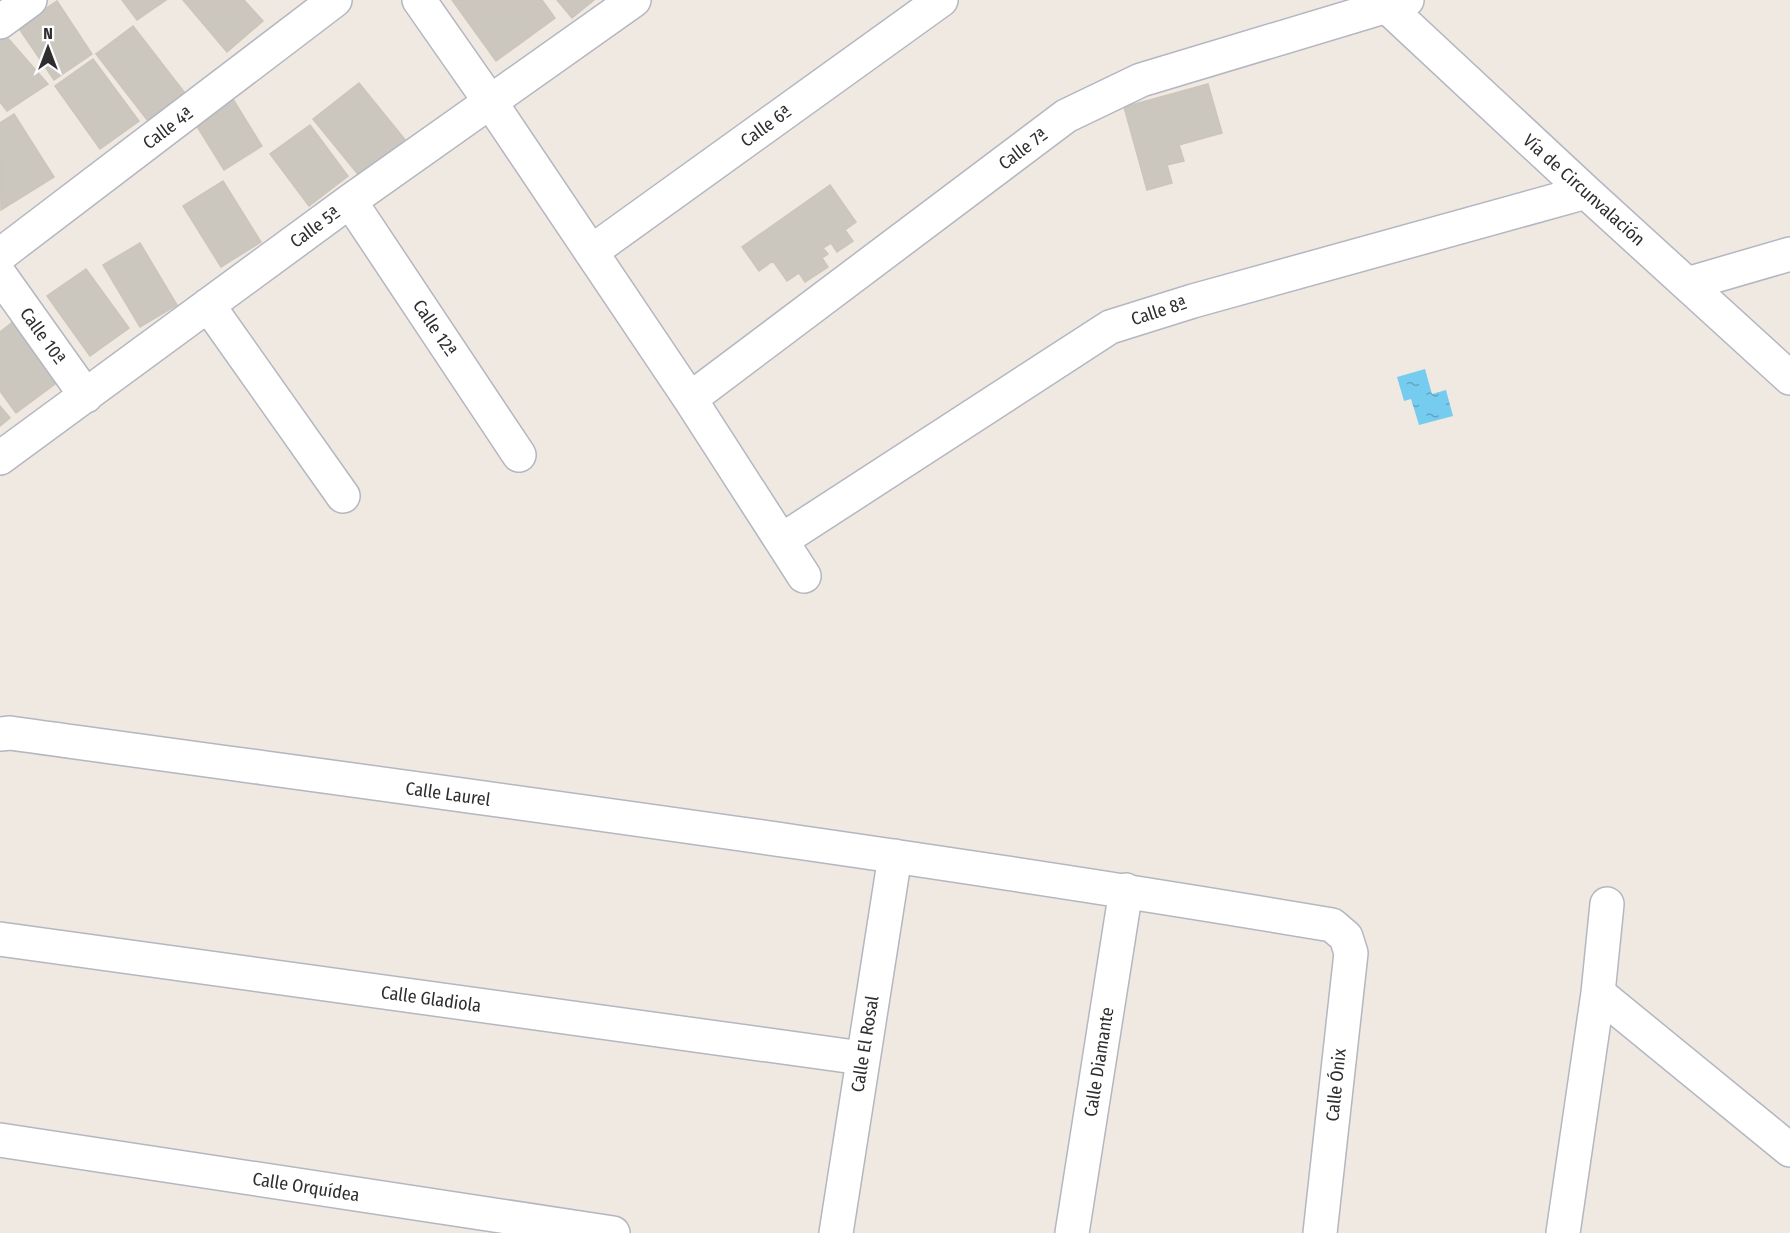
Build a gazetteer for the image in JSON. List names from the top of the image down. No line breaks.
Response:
{"streets":{"street":["Calle 6ª","Calle 4ª","Calle 7ª","Vía de Circunvalación","Calle 5ª","Calle 8ª","Calle 12ª","Calle 10ª","Calle Laurel","Calle Gladiola","Calle El Rosal","Calle Diamante","Calle Ónix","Calle Orquídea"]},"crossings":[["Calle 7ª","Vía de Circunvalación"],["Vía de Circunvalación","Calle 8ª"],["Calle 5ª","Calle 12ª"],["Calle 5ª","Calle 10ª"],["Calle Laurel","Calle El Rosal"],["Calle Laurel","Calle Diamante"],["Calle Laurel","Calle Ónix"],["Calle Gladiola","Calle El Rosal"]],"north":"top"}
